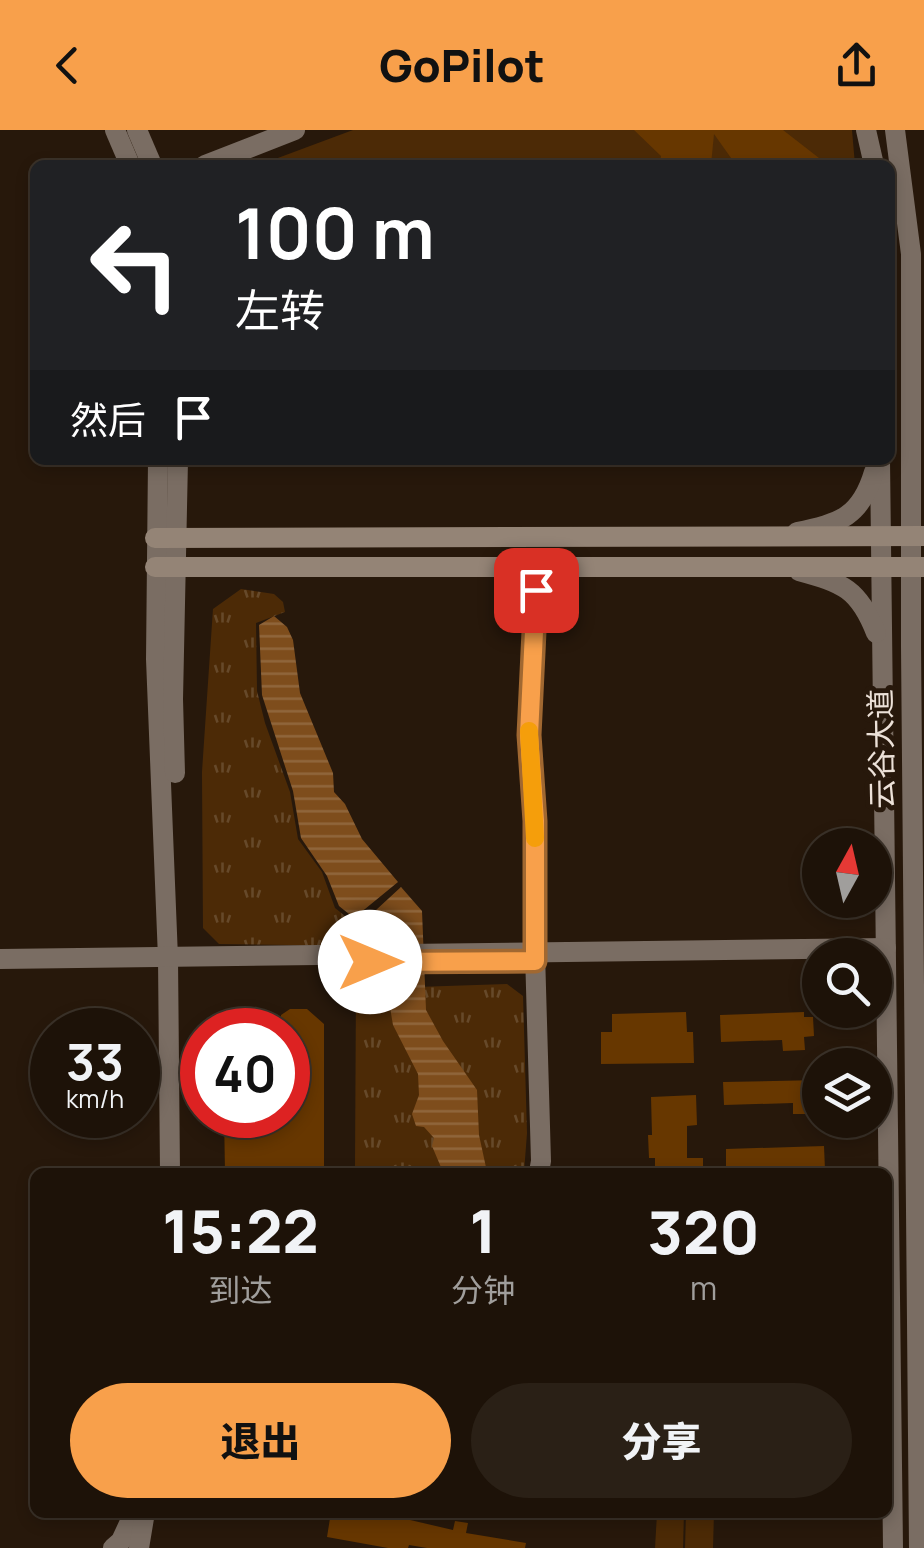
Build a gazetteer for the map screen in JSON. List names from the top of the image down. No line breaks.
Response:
{"streets":{"main road":["云谷大道"]},"north":"top","page":{"header":"GoPilot","turn":["100 m","左转"],"then":"然后","speed":"33 km/h","limit":"40","eta":["15:22","到达","1","分钟","320","m"],"buttons":["退出","分享"]}}
